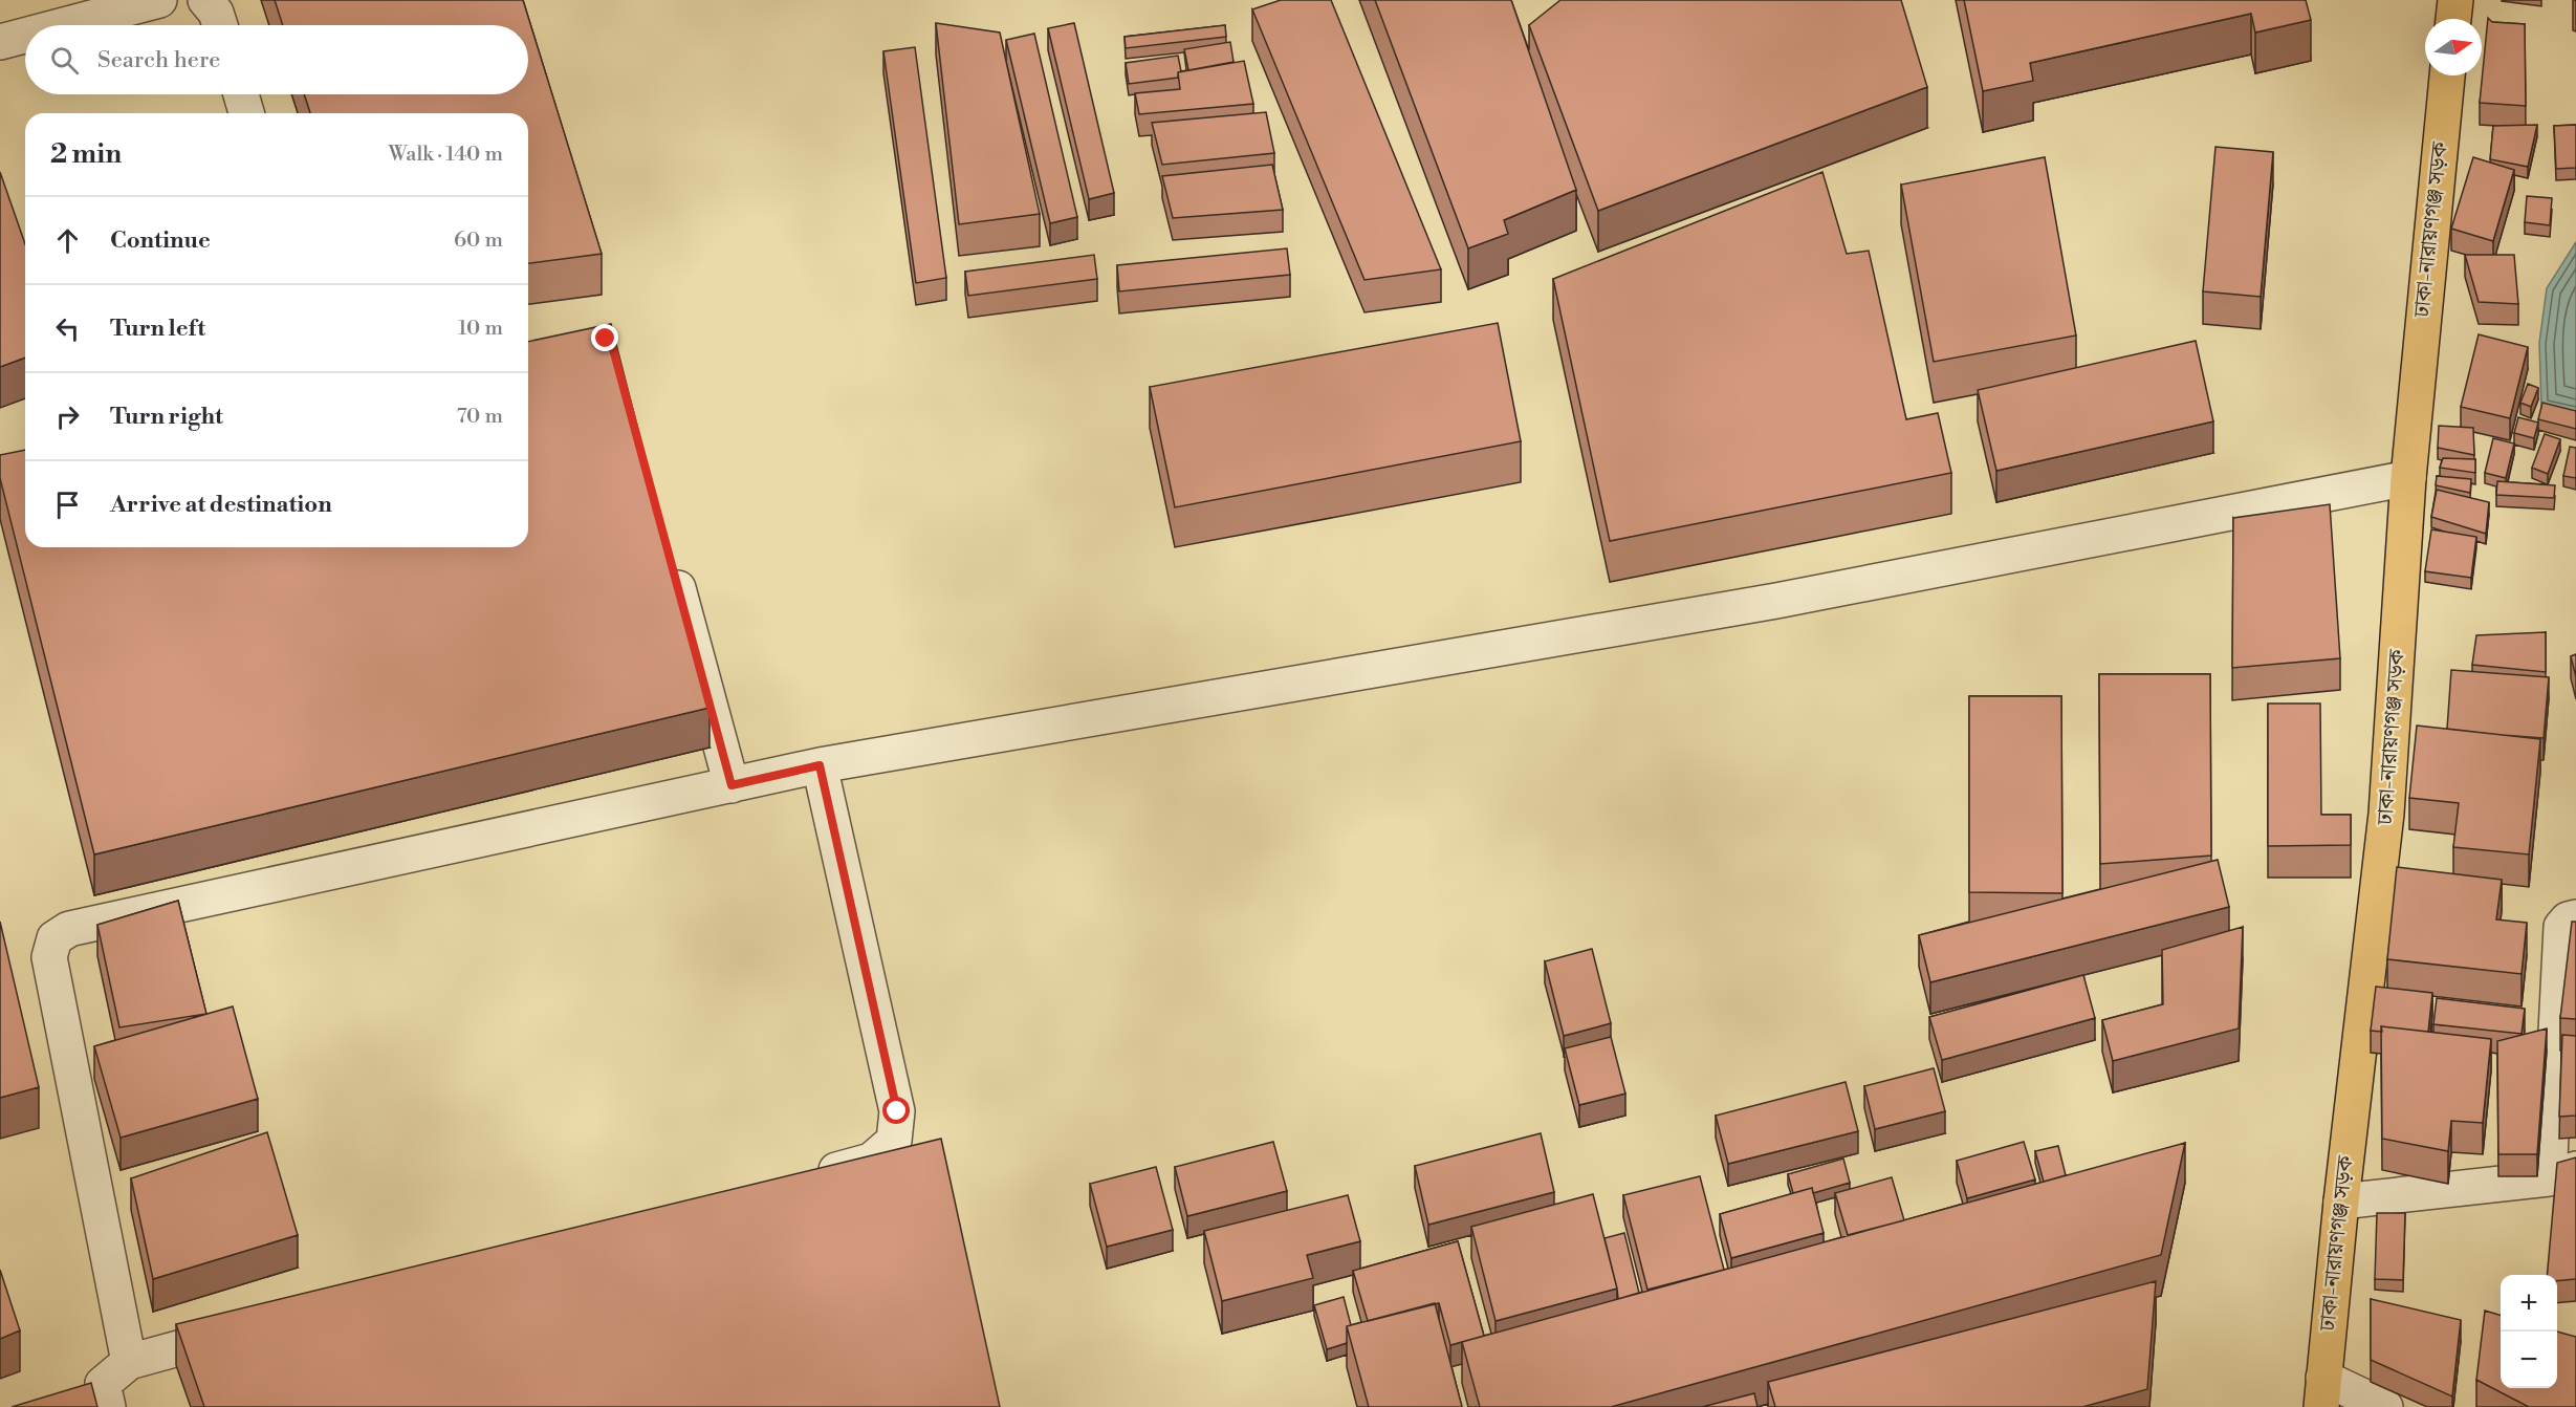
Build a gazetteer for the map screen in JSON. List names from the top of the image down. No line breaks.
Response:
{"streets":{"highway":["ঢাকা-নারায়ণগঞ্জ সড়ক"]},"north":"right","page":{"search":"Search here","heading":["2 min","Walk · 140 m"],"list":[["Continue","60 m"],["Turn left","10 m"],["Turn right","70 m"],"Arrive at destination"],"map_buttons":["+","−"]}}
